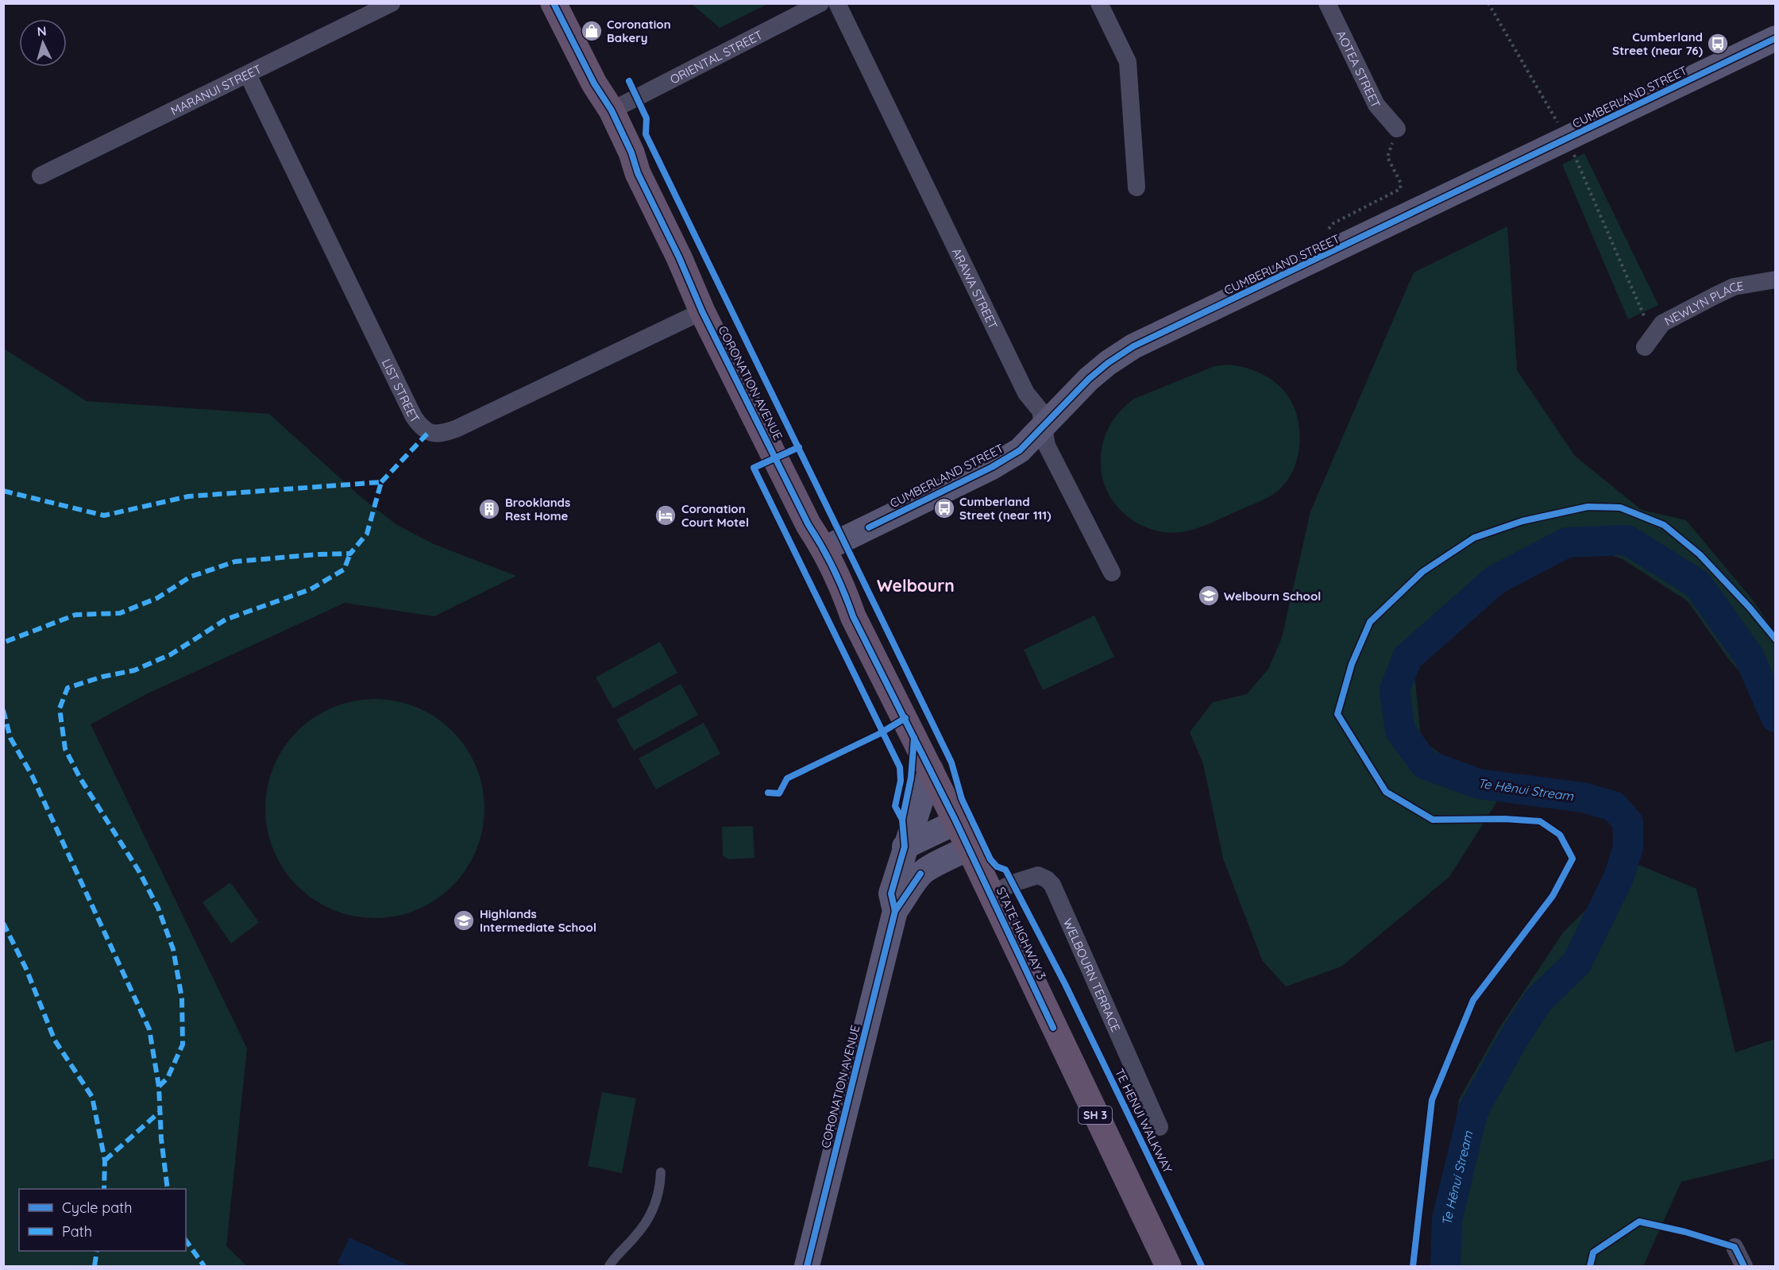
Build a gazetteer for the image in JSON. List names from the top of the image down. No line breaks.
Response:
{"streets":{"highway":["CORONATION AVENUE","STATE HIGHWAY 3","SH 3"],"main road":["CUMBERLAND STREET"],"street":["ORIENTAL STREET","AOTEA STREET","MARANUI STREET","ARAWA STREET","NEWLYN PLACE","LIST STREET","WELBOURN TERRACE"],"cycle path":["TE HENUI WALKWAY"]},"crossings":[["ORIENTAL STREET","CORONATION AVENUE"],["MARANUI STREET","LIST STREET"],["CUMBERLAND STREET","ARAWA STREET"],["CUMBERLAND STREET","CORONATION AVENUE"],["CORONATION AVENUE","LIST STREET"],["CORONATION AVENUE","STATE HIGHWAY 3"],["STATE HIGHWAY 3","WELBOURN TERRACE"]],"districts":["Welbourn"],"water":["Te Hēnui Stream"],"places":{"shop":["Coronation Bakery"],"bus stop":["Cumberland Street (near 76)","Cumberland Street (near 111)"],"building":["Brooklands Rest Home"],"hotel":["Coronation Court Motel"],"school or university":["Welbourn School","Highlands Intermediate School"]},"legend":["Cycle path","Path"],"north":"top"}
